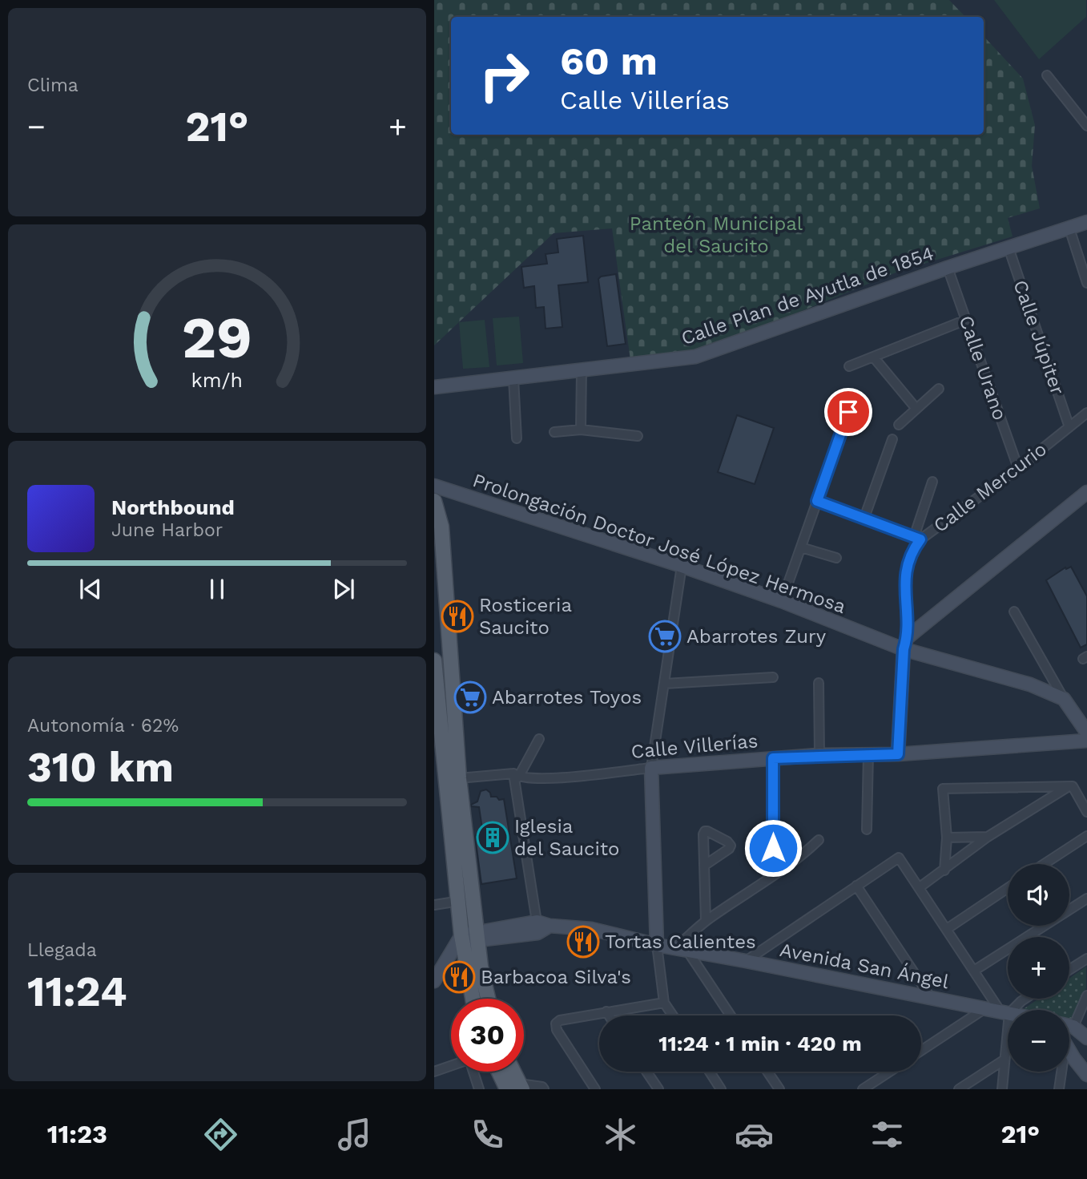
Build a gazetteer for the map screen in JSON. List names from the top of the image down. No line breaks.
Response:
{"streets":{"street":["Calle Plan de Ayutla de 1854","Calle Júpiter","Calle Urano","Calle Mercurio","Prolongación Doctor José López Hermosa","Calle Villerías","Avenida San Ángel"]},"crossings":[["Calle Plan de Ayutla de 1854","Calle Júpiter"],["Calle Plan de Ayutla de 1854","Calle Urano"],["Calle Júpiter","Calle Mercurio"],["Calle Urano","Calle Mercurio"],["Calle Mercurio","Prolongación Doctor José López Hermosa"]],"parks":["Panteón Municipal del Saucito"],"places":{"restaurant":["Rosticeria Saucito","Tortas Calientes","Barbacoa Silva's"],"supermarket":["Abarrotes Zury","Abarrotes Toyos"],"building":["Iglesia del Saucito"]},"page":{"tile":["Clima",["Autonomía · 62%","310 km"],["Llegada","11:24"]],"turn":["60 m","Calle Villerías"],"heat":["−","21°","+"],"song":["Northbound","June Harbor"],"map_buttons":["+","−"],"limit":"30","trip":"11:24 · 1 min · 420 m","tabs":["11:23","21°"],"gauge":["29","km/h"]}}
